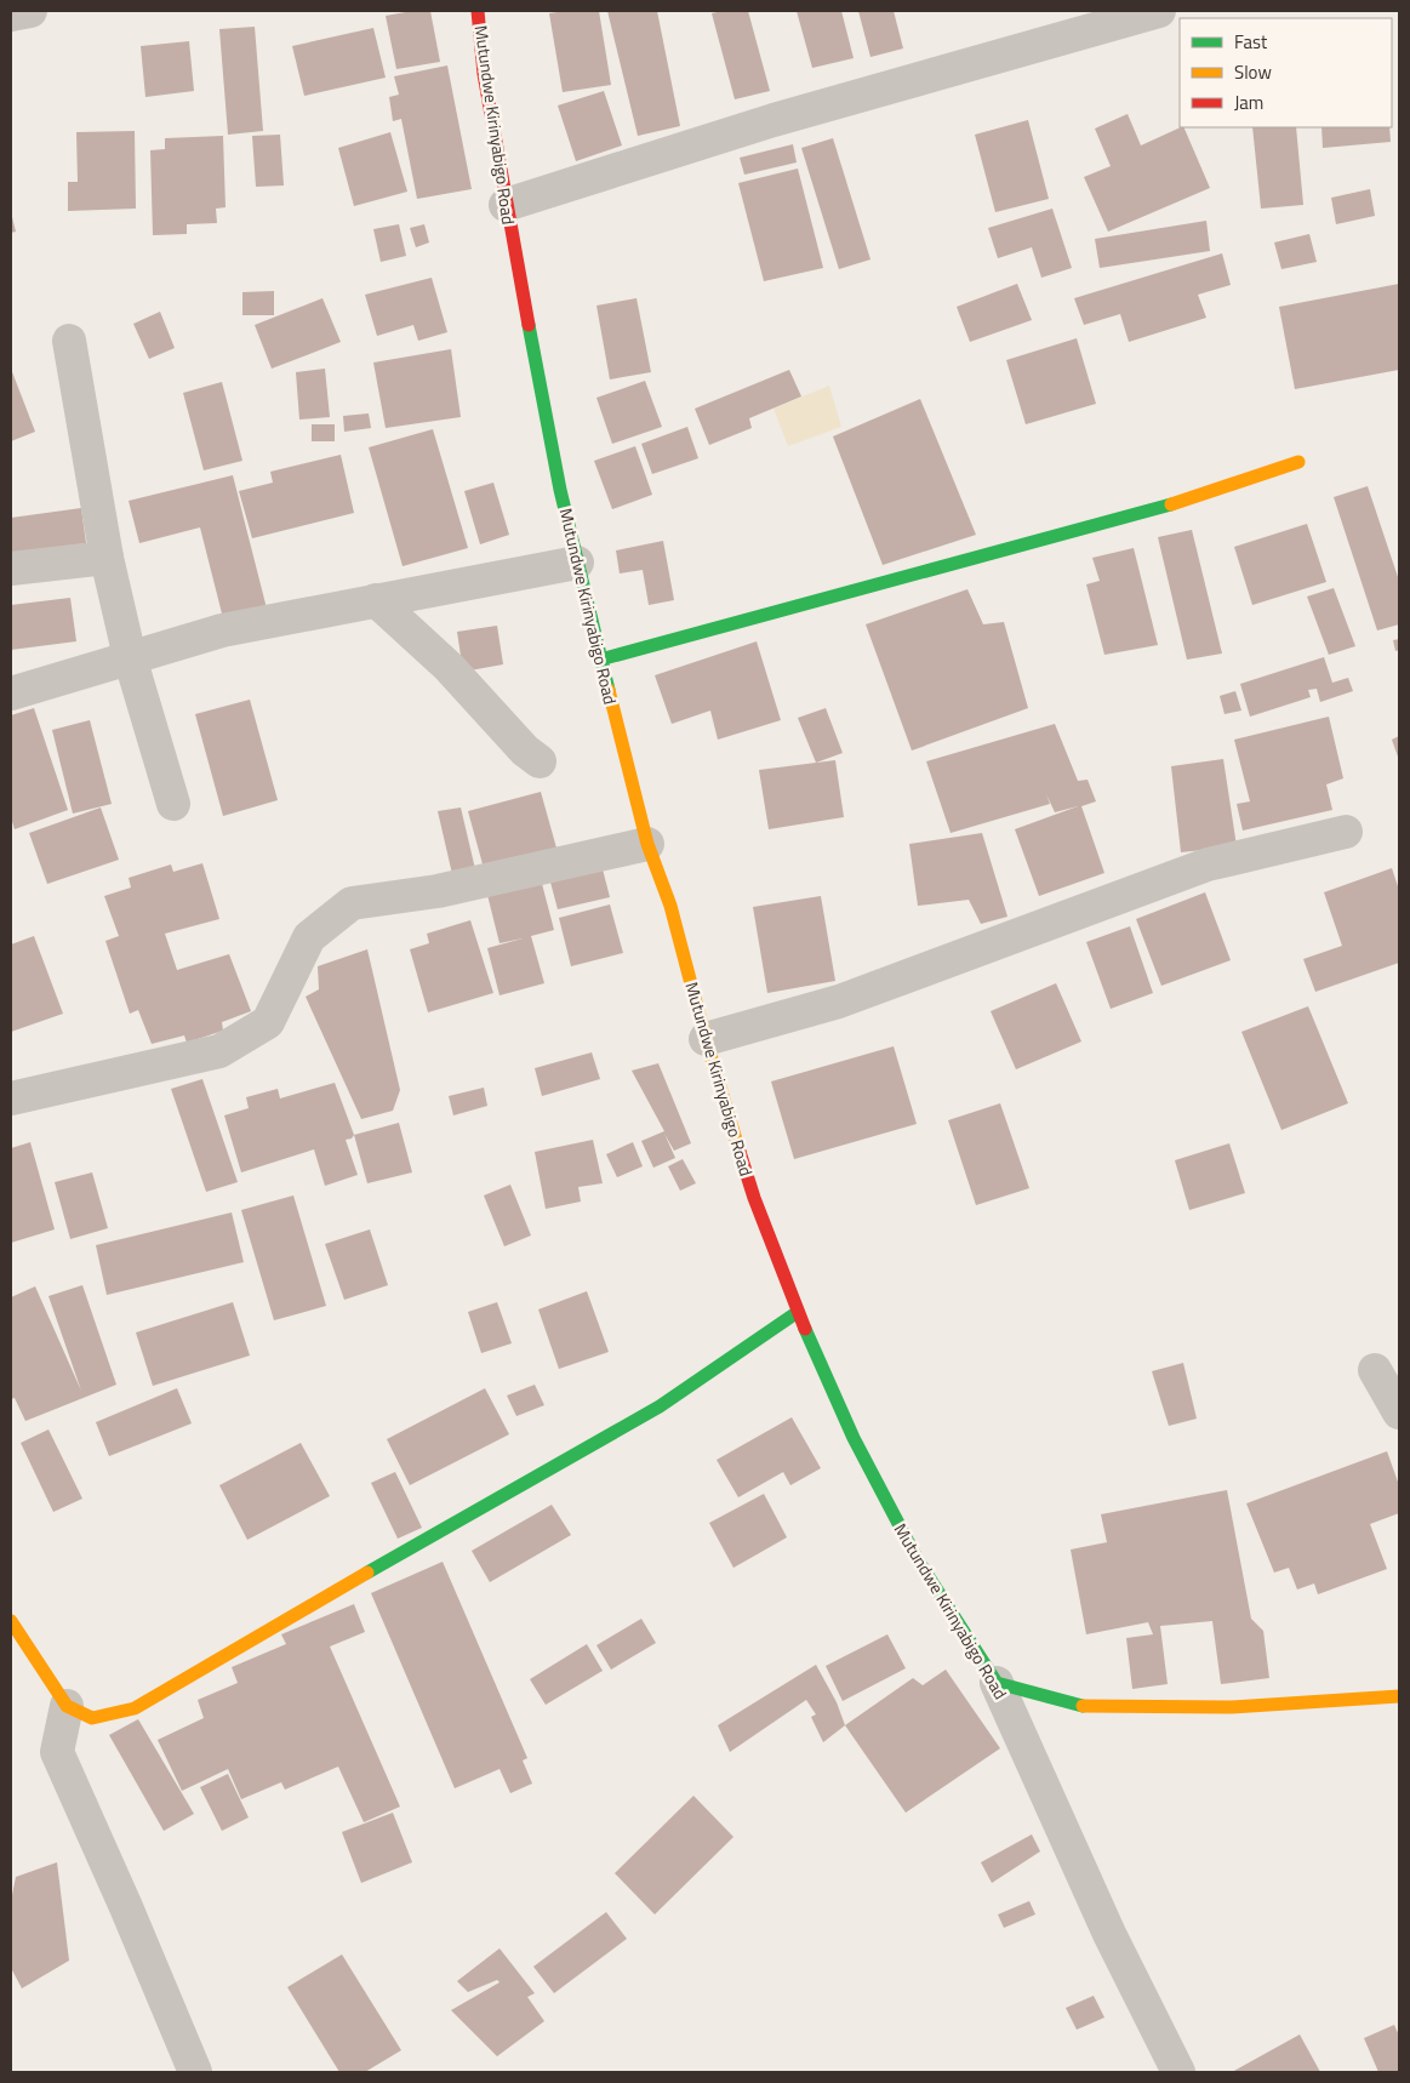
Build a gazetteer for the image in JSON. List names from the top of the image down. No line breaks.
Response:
{"streets":{"street":["Mutundwe Kirinyabigo Road"]},"legend":["Fast","Slow","Jam"]}
